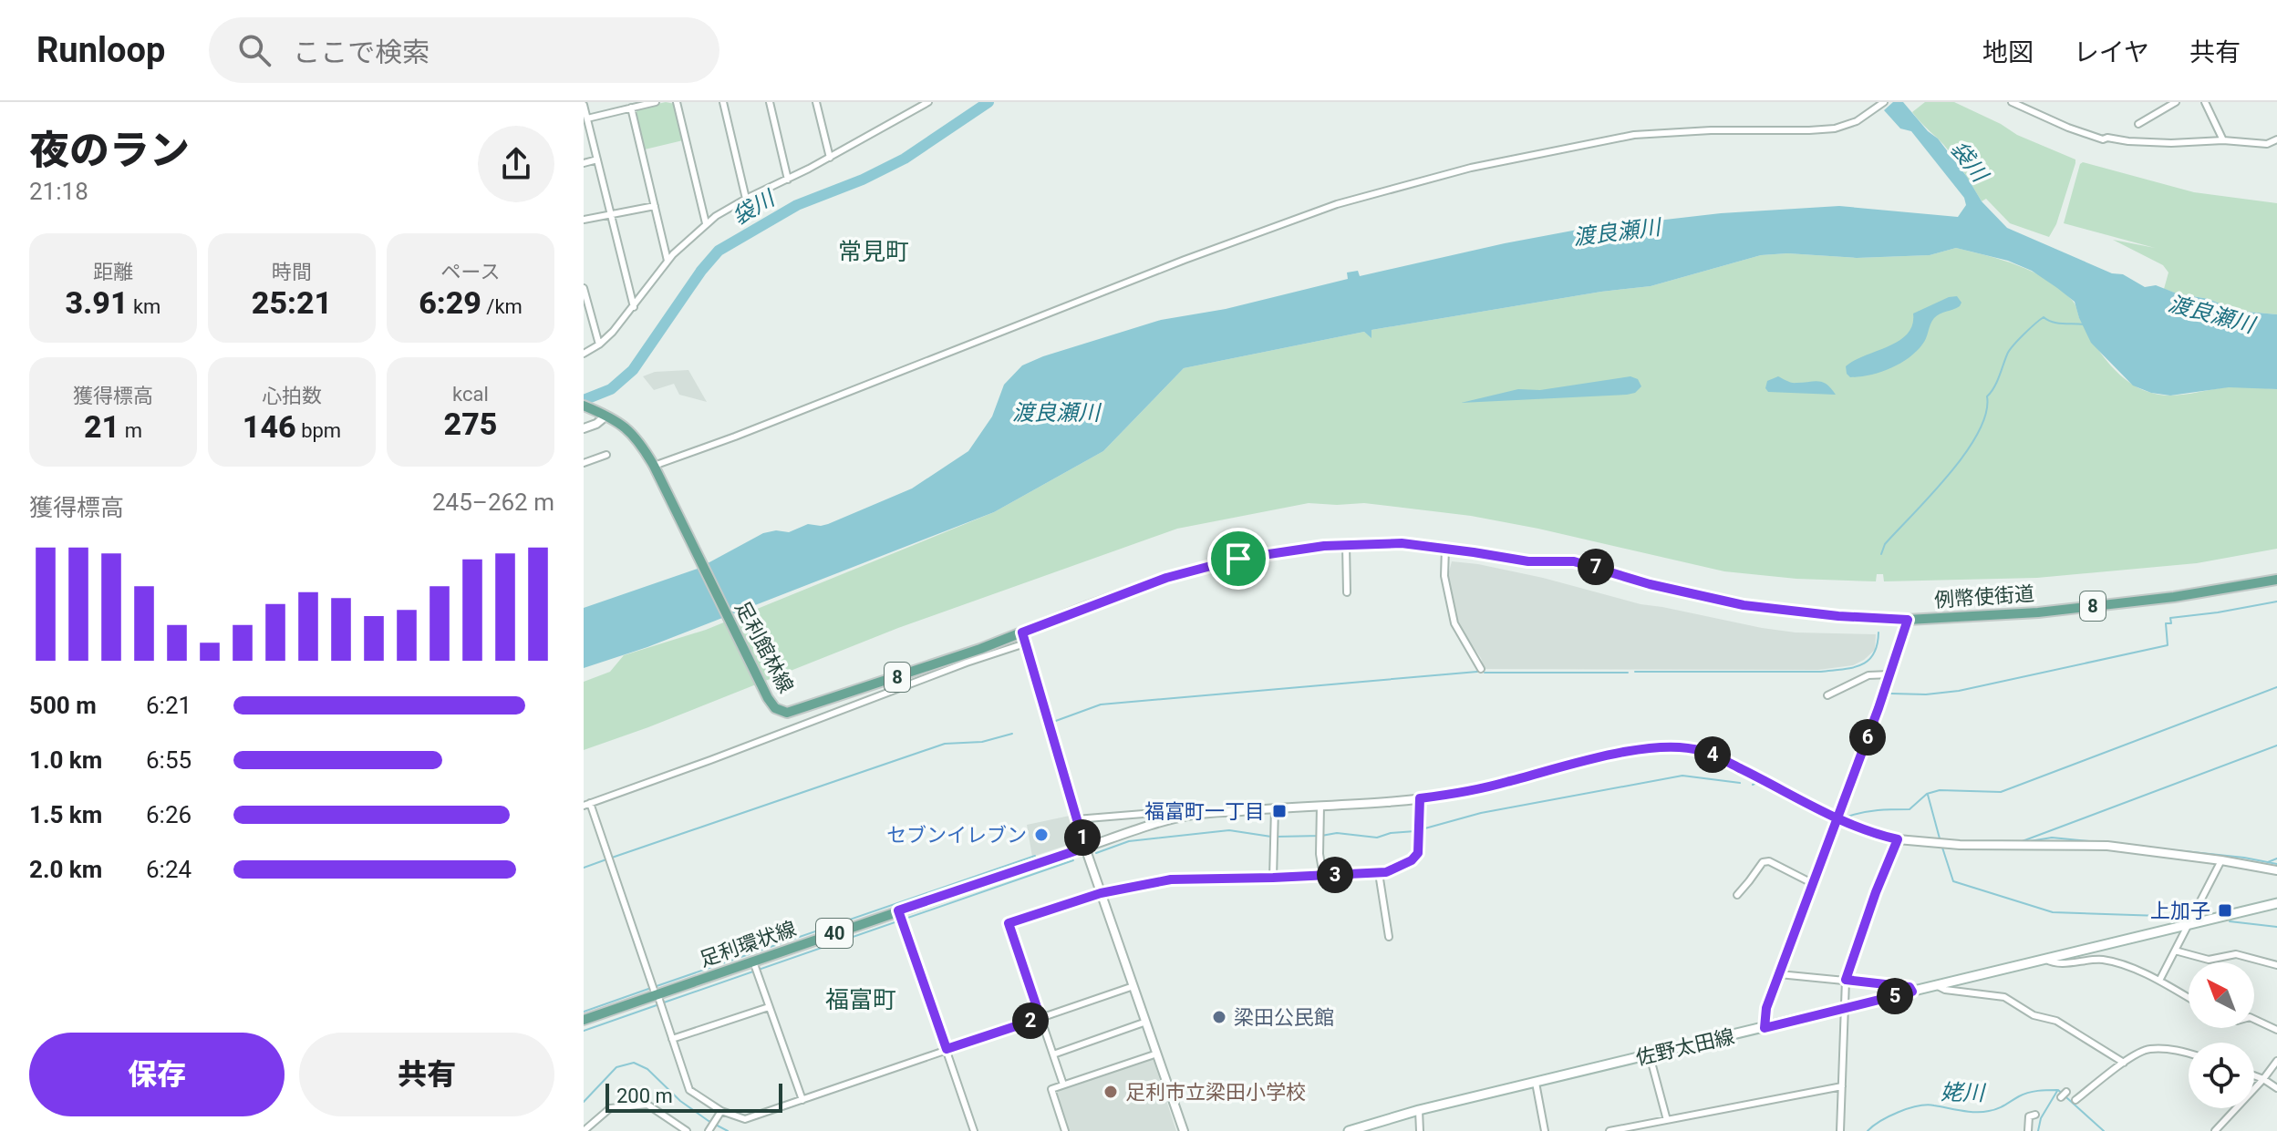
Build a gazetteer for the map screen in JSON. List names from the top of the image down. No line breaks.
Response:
{"streets":{"main road":["例幣使街道","8","足利館林線","40","足利環状線","佐野太田線"]},"crossings":[["例幣使街道","足利館林線"],["例幣使街道","佐野太田線"]],"districts":["常見町","福富町"],"water":["袋川","渡良瀬川","姥川"],"places":{"transit":["福富町一丁目","上加子"],"other":["セブンイレブン","梁田公民館","足利市立梁田小学校"]},"scale_bar":"200 m","north":"top left","page":{"header":"Runloop","search":"ここで検索","nav":["地図","レイヤ","共有"],"heading":["夜のラン","21:18"],"stats":[["距離","3.91 km"],["時間","25:21"],["ペース","6:29 /km"],["獲得標高","21 m"],["心拍数","146 bpm"],["kcal","275"]],"chart":["獲得標高","245–262 m"],"pins":["7","6","4","1","3","5","2"],"list":[{"name":"500 m","note":"6:21"},{"name":"1.0 km","note":"6:55"},{"name":"1.5 km","note":"6:26"},{"name":"2.0 km","note":"6:24"}],"buttons":["保存","共有"],"scale":"200 m"}}
